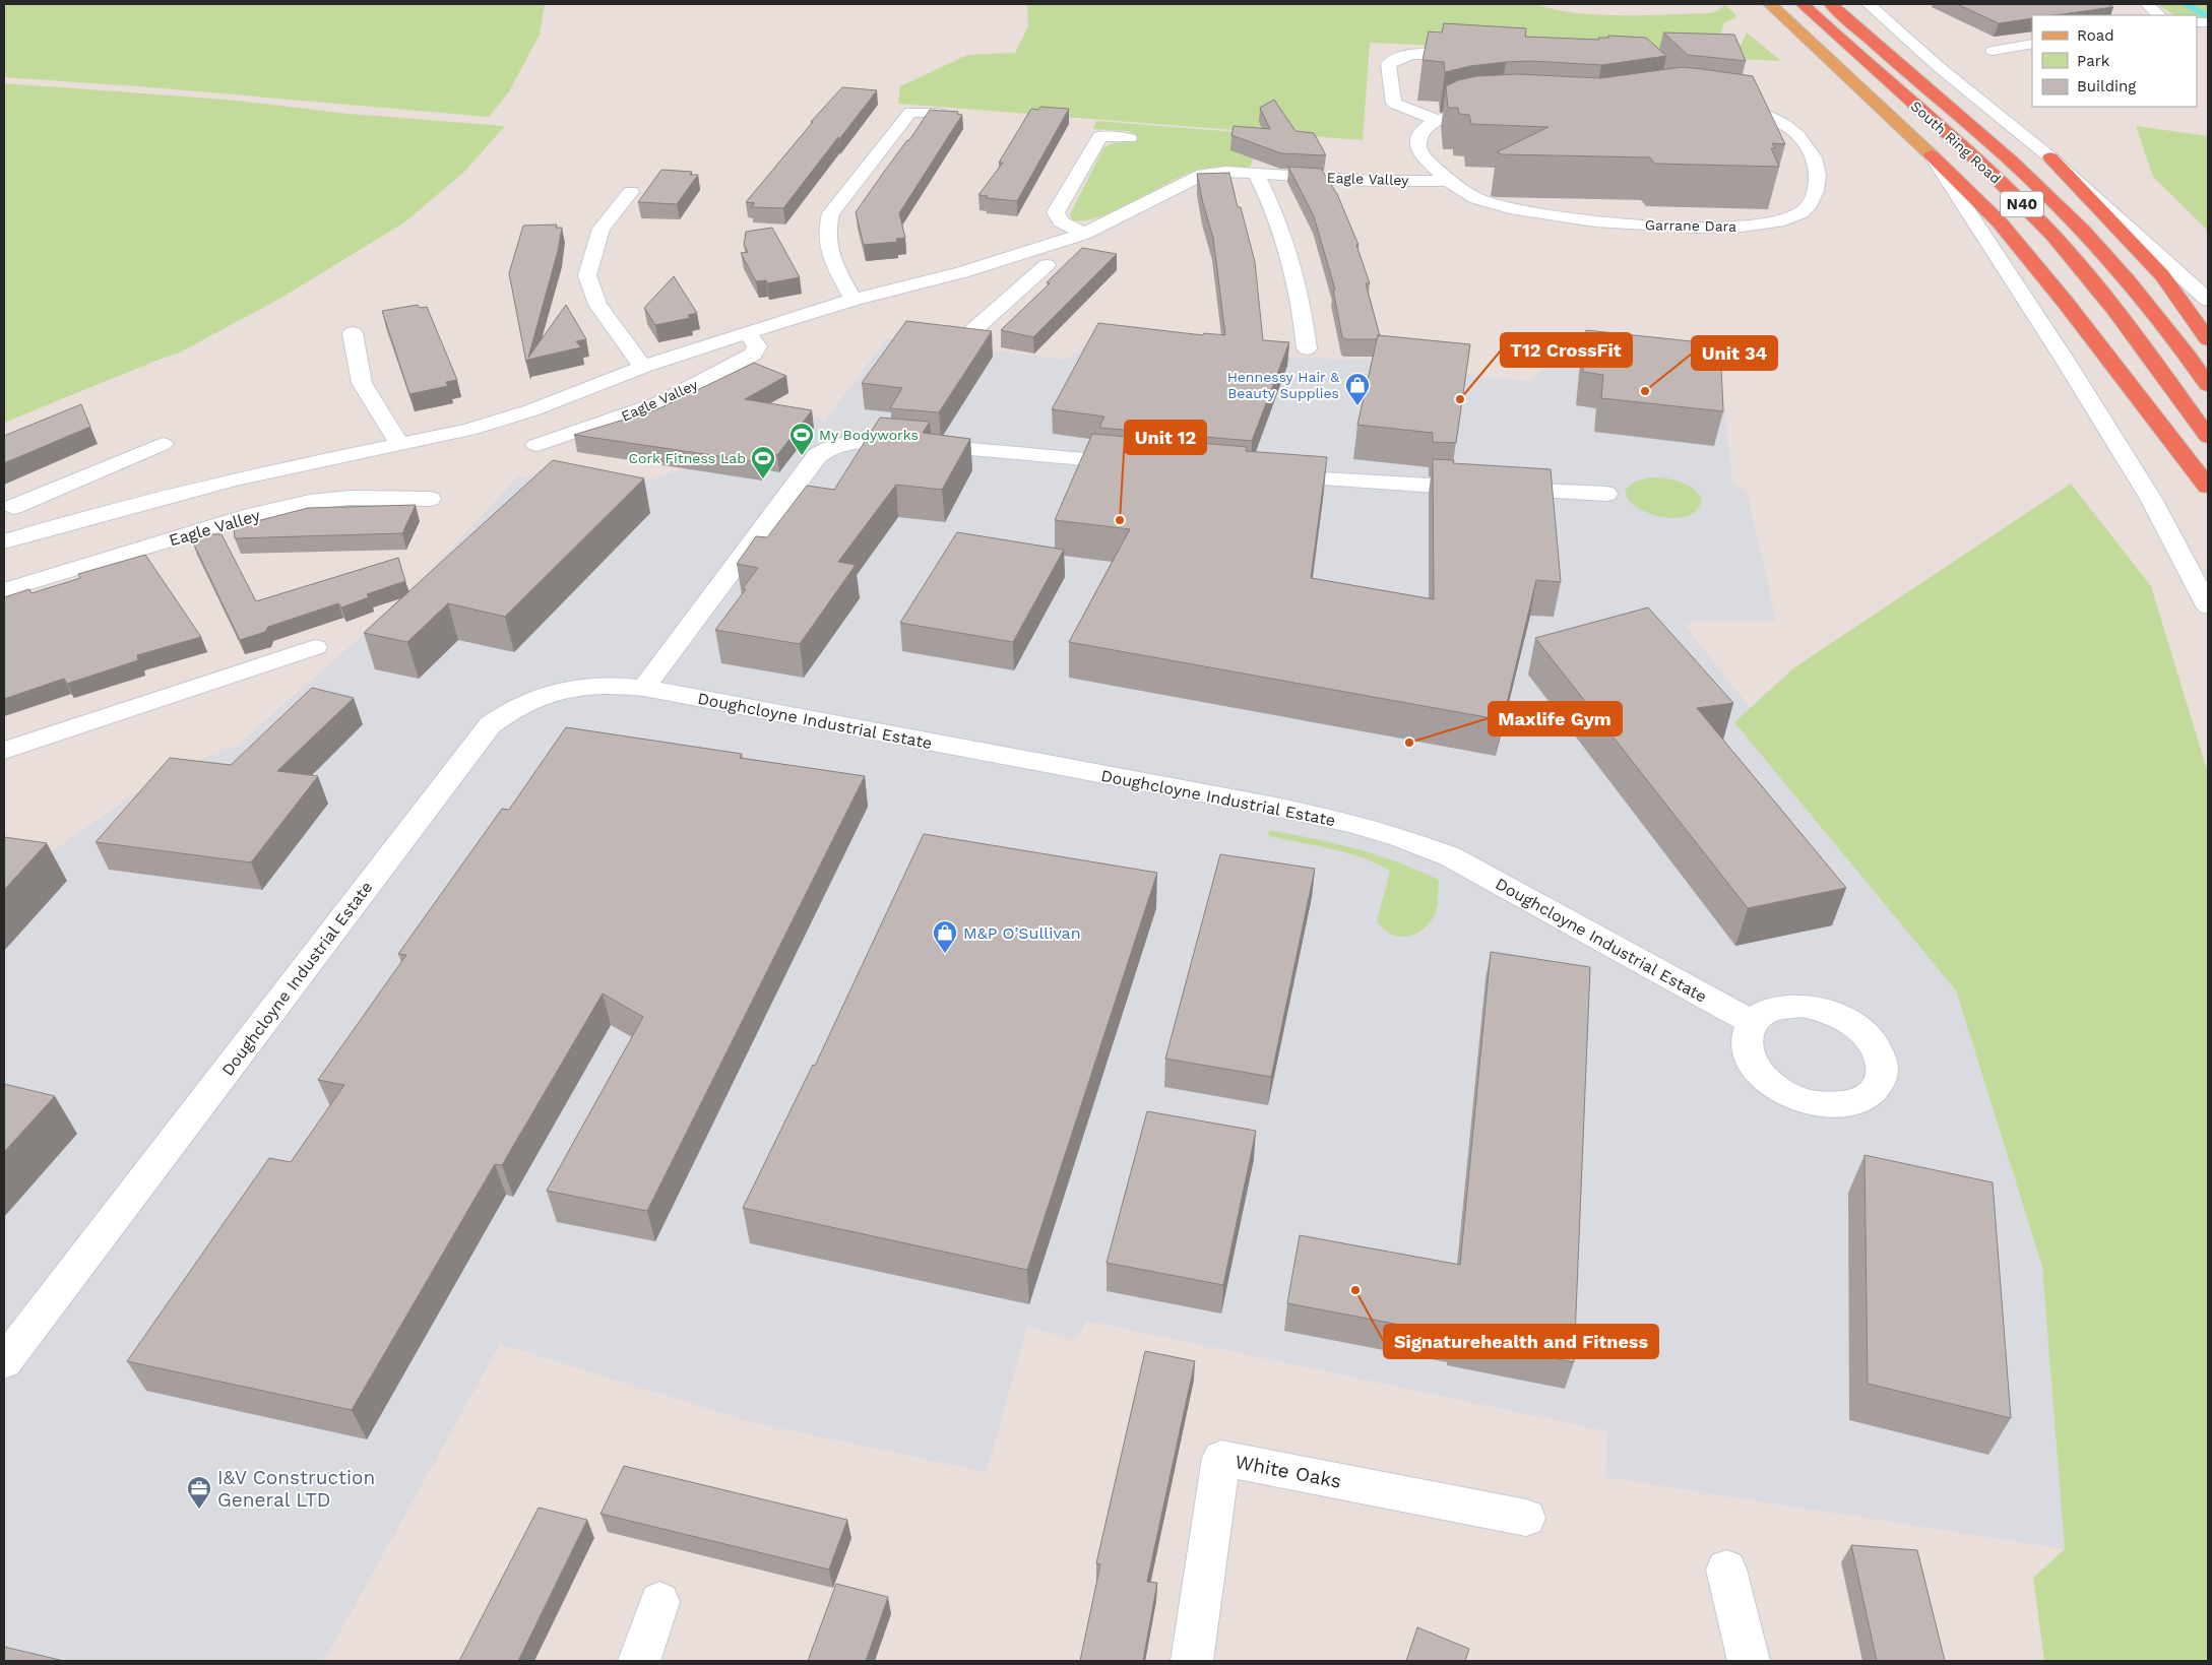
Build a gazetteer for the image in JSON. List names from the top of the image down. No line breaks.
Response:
{"streets":{"highway":["South Ring Road","N40"],"street":["Eagle Valley","Garrane Dara","Doughcloyne Industrial Estate","White Oaks"]},"crossings":[["Eagle Valley","Garrane Dara"]],"places":{"other":["Unit 34","T12 CrossFit","Unit 12","Maxlife Gym","Signaturehealth and Fitness"],"shop":["Hennessy Hair & Beauty Supplies","M&P O’Sullivan"],"sports":["My Bodyworks","Cork Fitness Lab"],"office":["I&V Construction General LTD"]},"legend":["Road","Park","Building"]}
